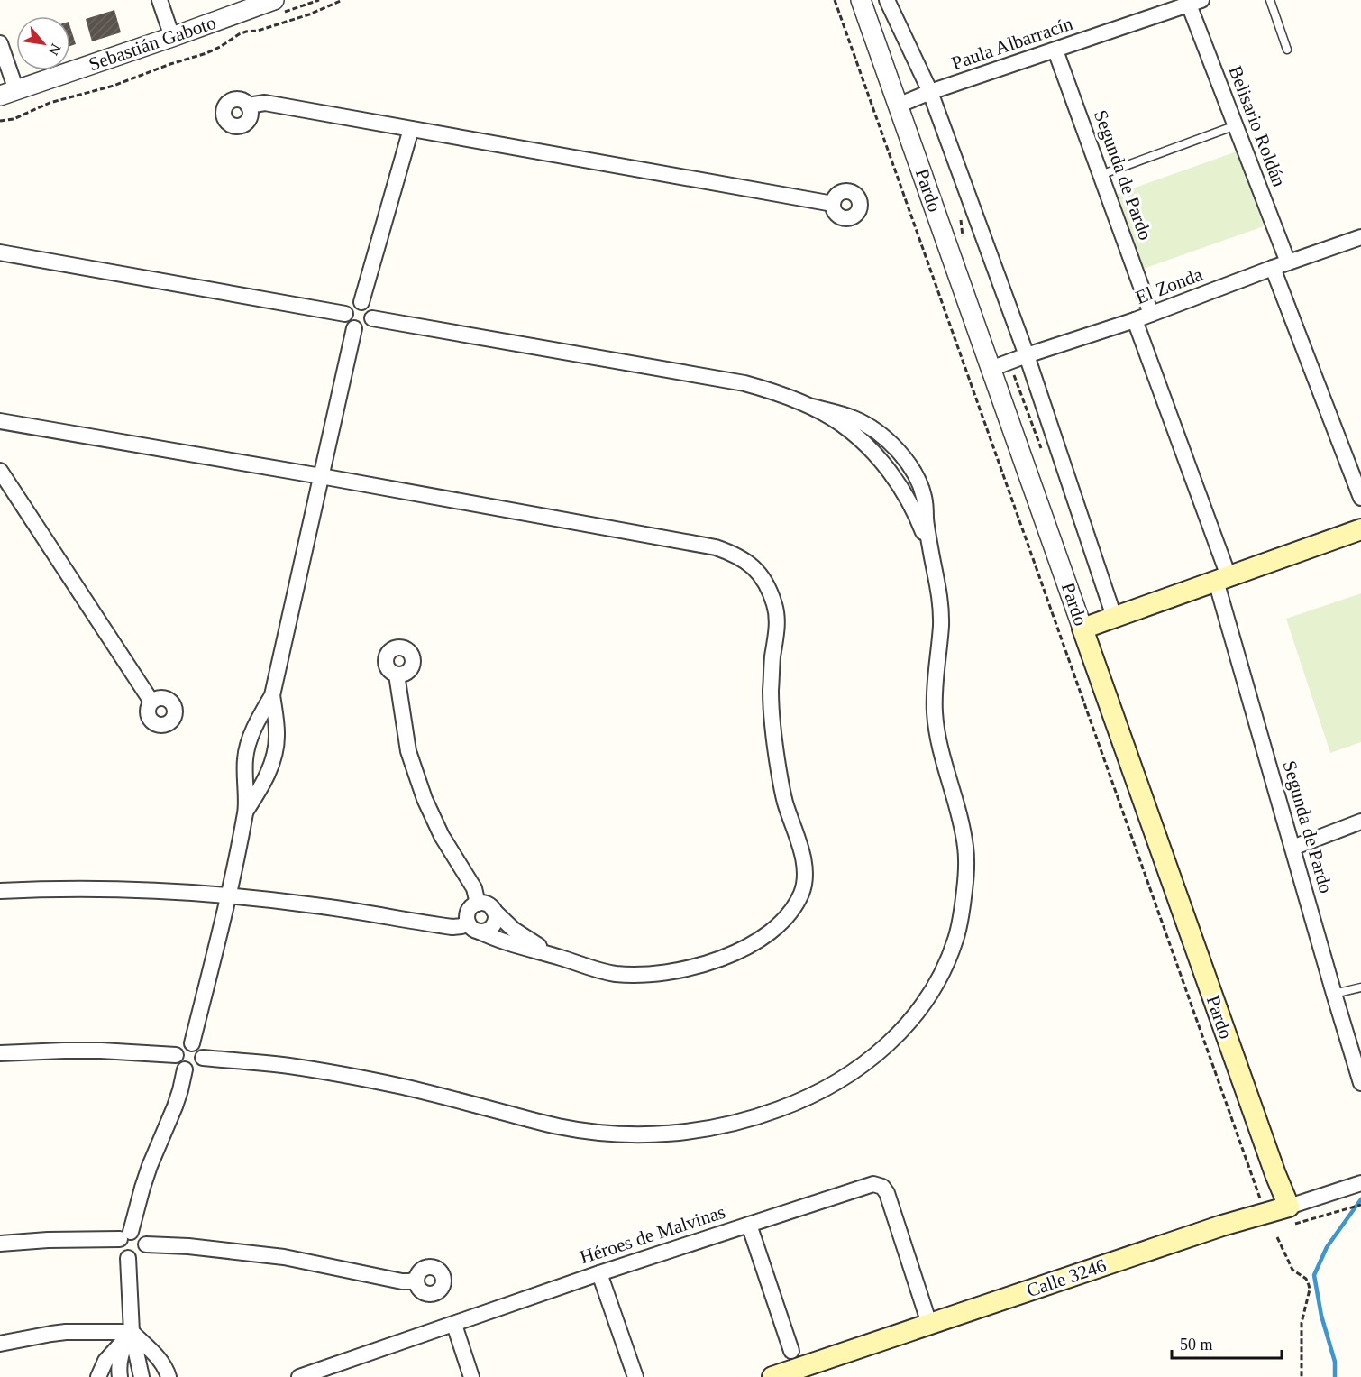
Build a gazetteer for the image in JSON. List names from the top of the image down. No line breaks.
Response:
{"streets":{"main road":["Pardo","Calle 3246"],"street":["Sebastián Gaboto","Paula Albarracín","Belisario Roldán","Segunda de Pardo","El Zonda","Héroes de Malvinas"]},"crossings":[["Paula Albarracín","Belisario Roldán"],["Paula Albarracín","Segunda de Pardo"],["Paula Albarracín","Pardo"],["Belisario Roldán","El Zonda"],["Segunda de Pardo","El Zonda"],["Pardo","El Zonda"],["Pardo","Calle 3246"],["Héroes de Malvinas","Calle 3246"]],"scale_bar":"50 m","north":"bottom right"}
